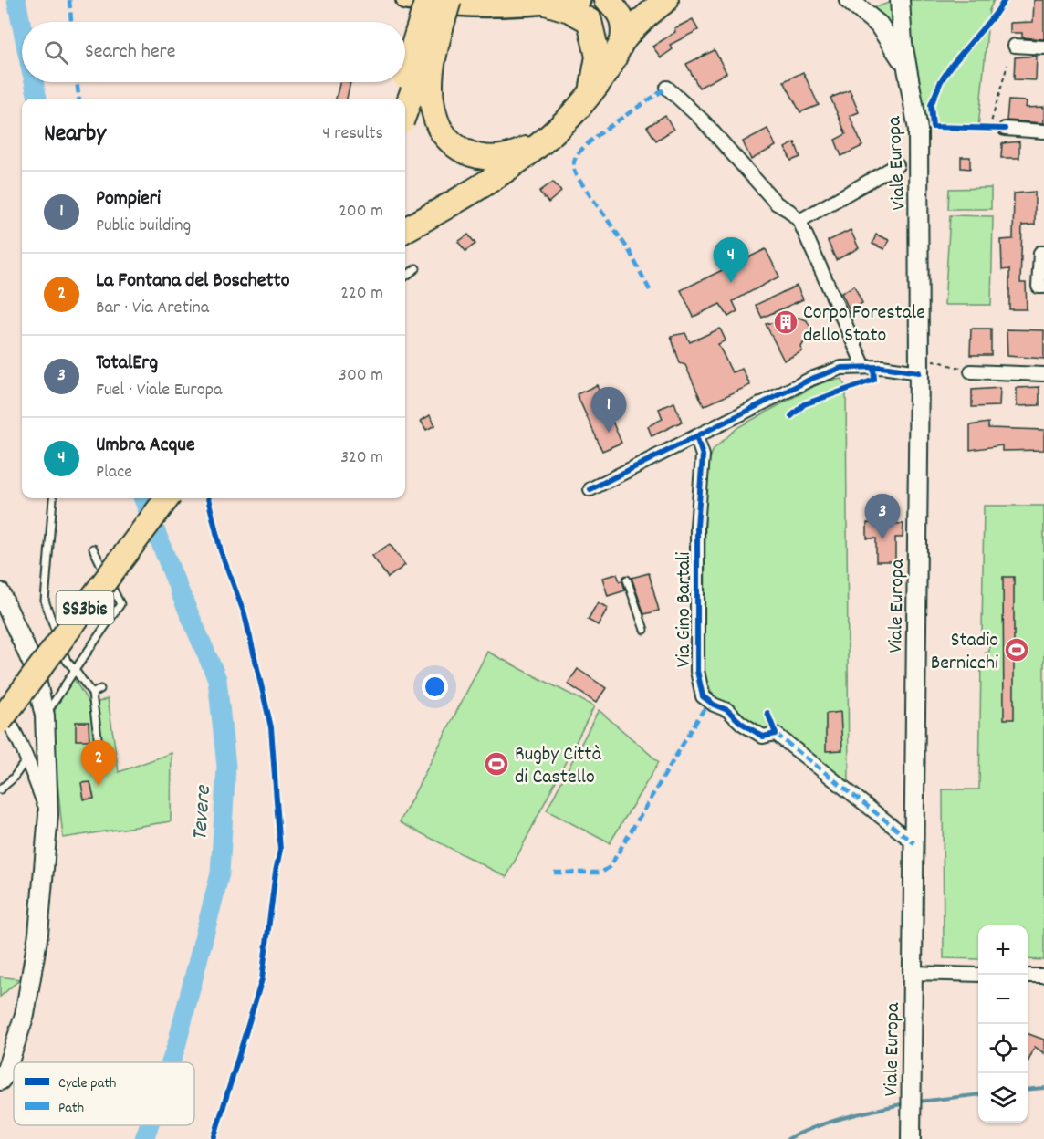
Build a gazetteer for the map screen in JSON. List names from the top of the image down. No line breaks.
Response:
{"streets":{"highway":["SS3bis"],"main road":["Viale Europa"],"street":["Via Gino Bartali"]},"crossings":[["Viale Europa","Via Gino Bartali"]],"water":["Tevere"],"places":{"building":["Corpo Forestale dello Stato"],"sports":["Stadio Bernicchi","Rugby Città di Castello"]},"legend":["Cycle path","Path"],"page":{"search":"Search here","heading":["Nearby","4 results"],"list":[{"mark":"1","name":"Pompieri","note":"Public building","value":"200 m"},{"mark":"2","name":"La Fontana del Boschetto","note":"Bar · Via Aretina","value":"220 m"},{"mark":"3","name":"TotalErg","note":"Fuel · Viale Europa","value":"300 m"},{"mark":"4","name":"Umbra Acque","note":"Place","value":"320 m"}],"pins":["4","1","3","2"],"map_buttons":["+","−"]}}
